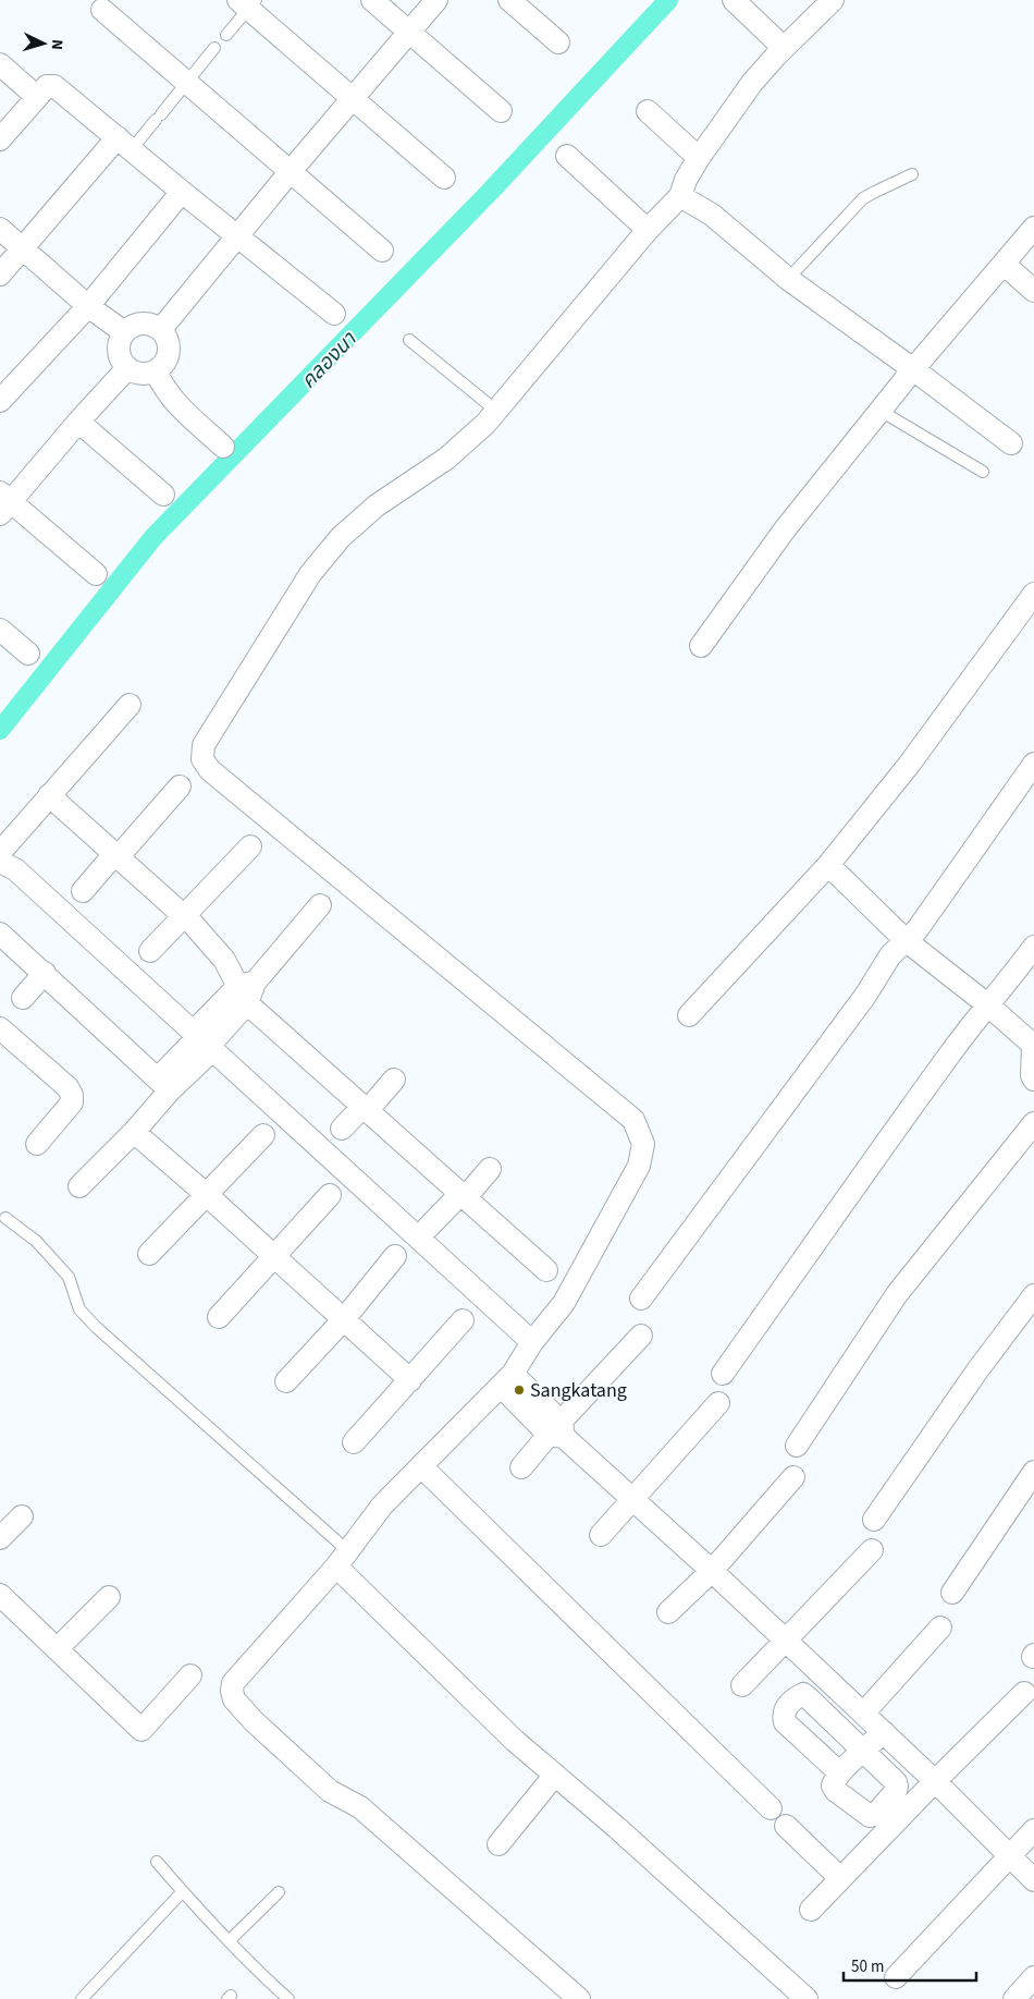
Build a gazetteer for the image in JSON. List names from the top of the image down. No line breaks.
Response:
{"water":["คลองนา"],"places":["Sangkatang"],"scale_bar":"50 m","north":"right"}
